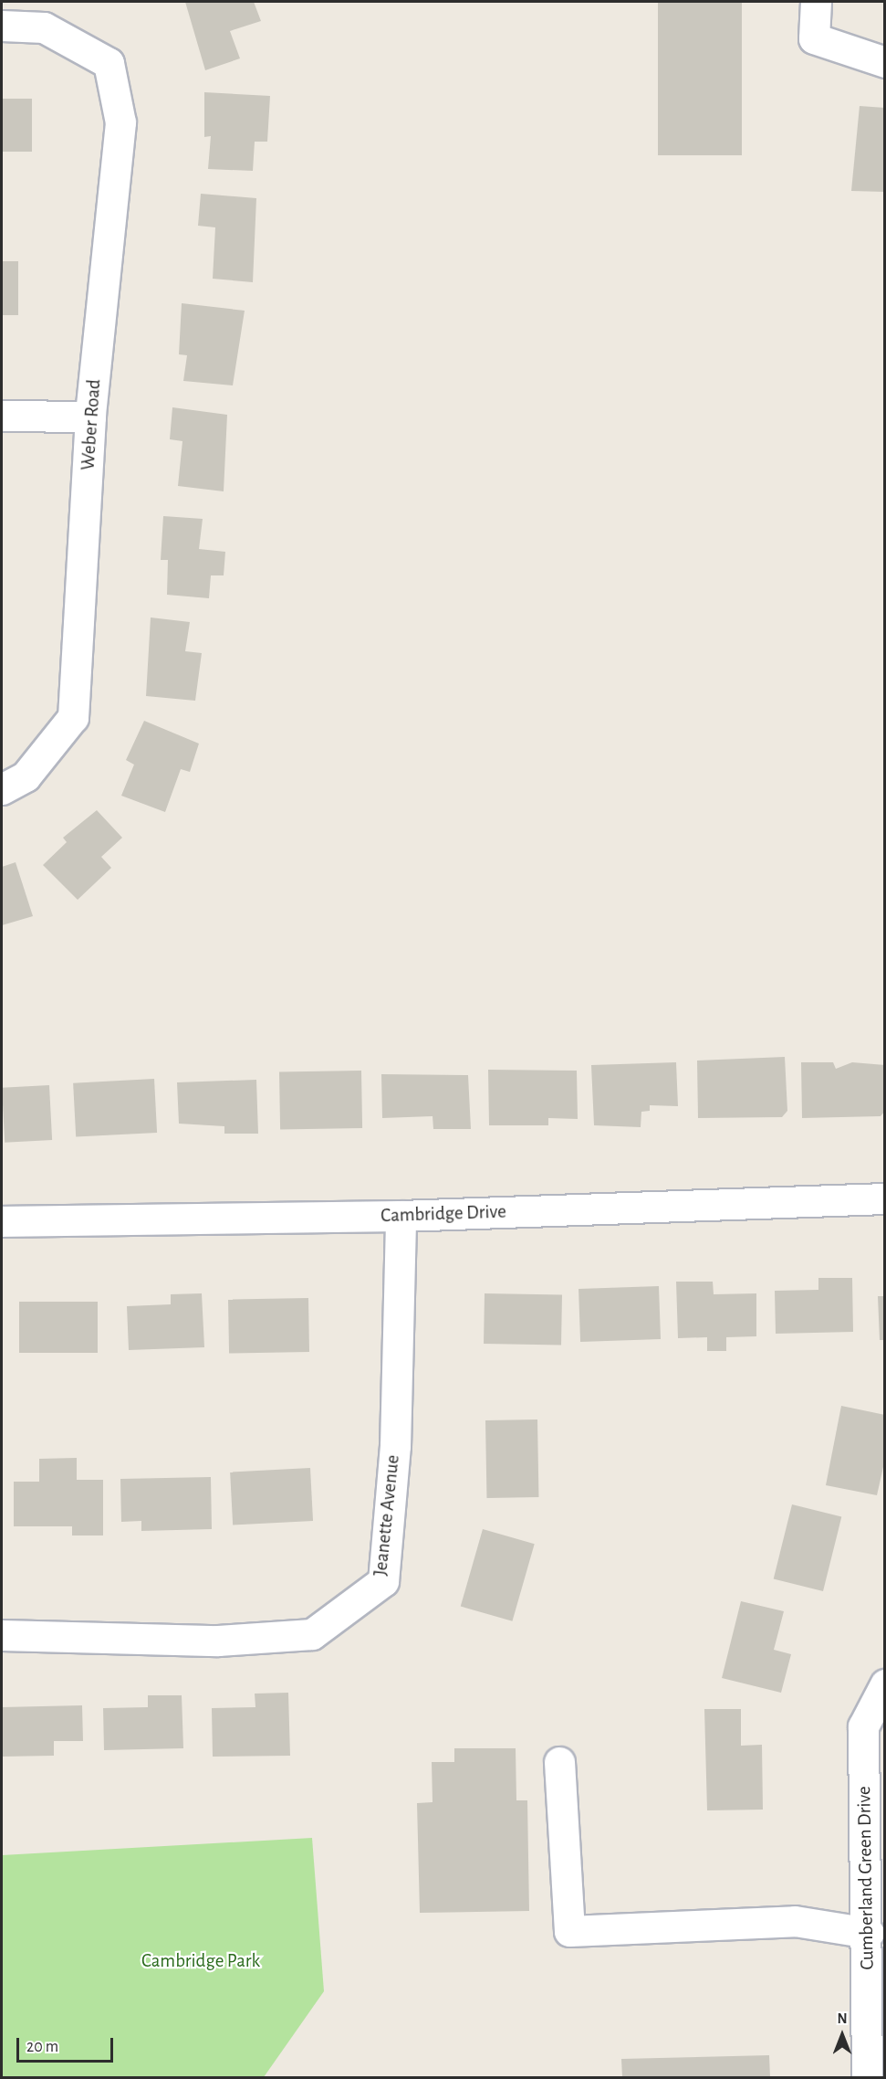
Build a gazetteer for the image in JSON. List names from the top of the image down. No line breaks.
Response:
{"streets":{"street":["Weber Road","Cambridge Drive","Jeanette Avenue","Cumberland Green Drive"]},"crossings":[["Cambridge Drive","Jeanette Avenue"]],"parks":["Cambridge Park"],"scale_bar":"20 m","north":"top"}
